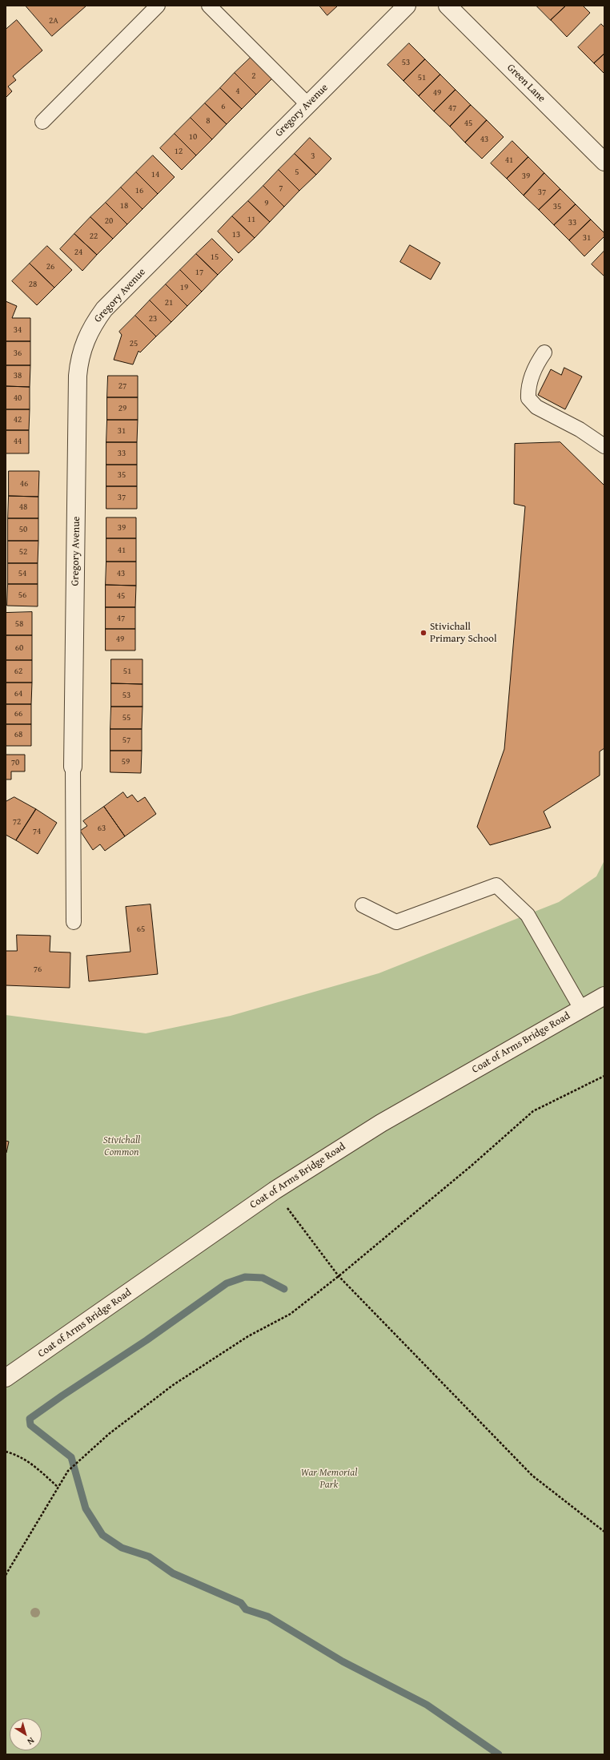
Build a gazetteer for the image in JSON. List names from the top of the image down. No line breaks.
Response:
{"streets":{"street":["Green Lane","Gregory Avenue","Coat of Arms Bridge Road"]},"parks":["Stivichall Common","War Memorial Park"],"places":["Stivichall Primary School"],"house_numbers":["2A","53","2","51","4","49","6","47","8","45","10","43","12","3","41","5","14","39","7","16","37","9","18","35","11","20","33","13","22","31","24","15","26","17","28","19","21","23","34","25","36","38","27","40","29","42","31","44","33","35","46","37","48","39","50","41","52","54","43","56","45","47","58","49","60","62","51","64","53","66","55","68","57","59","70","72","63","74","65","76"],"north":"bottom right"}
